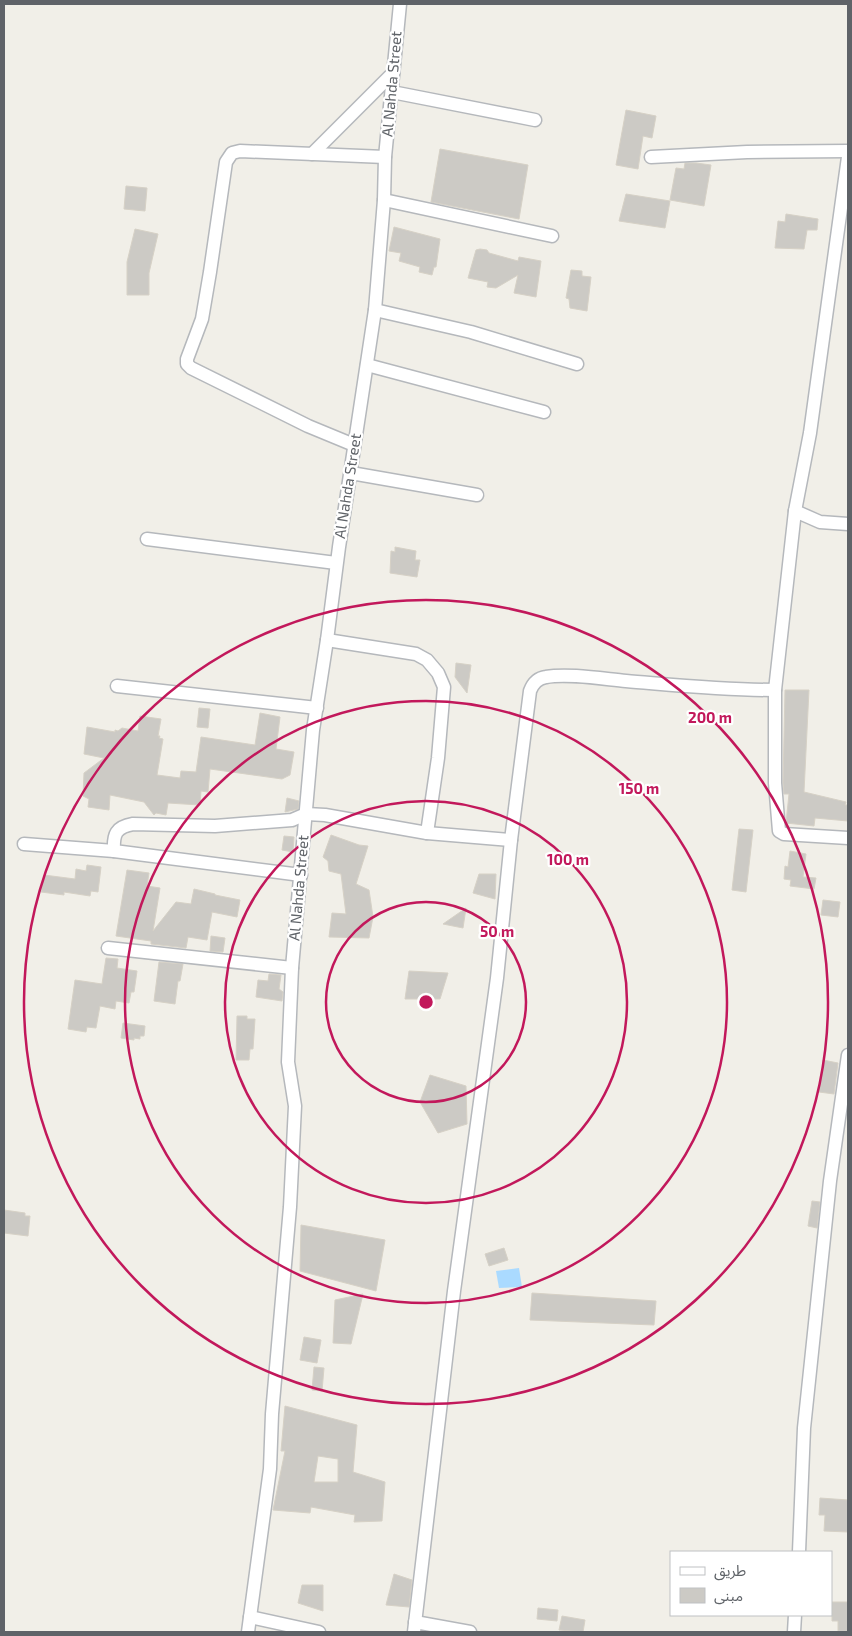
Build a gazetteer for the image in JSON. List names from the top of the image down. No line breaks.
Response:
{"streets":{"street":["Al Nahda Street"]},"legend":["طريق","مبنى"],"rings":["200 m","150 m","100 m","50 m"]}
